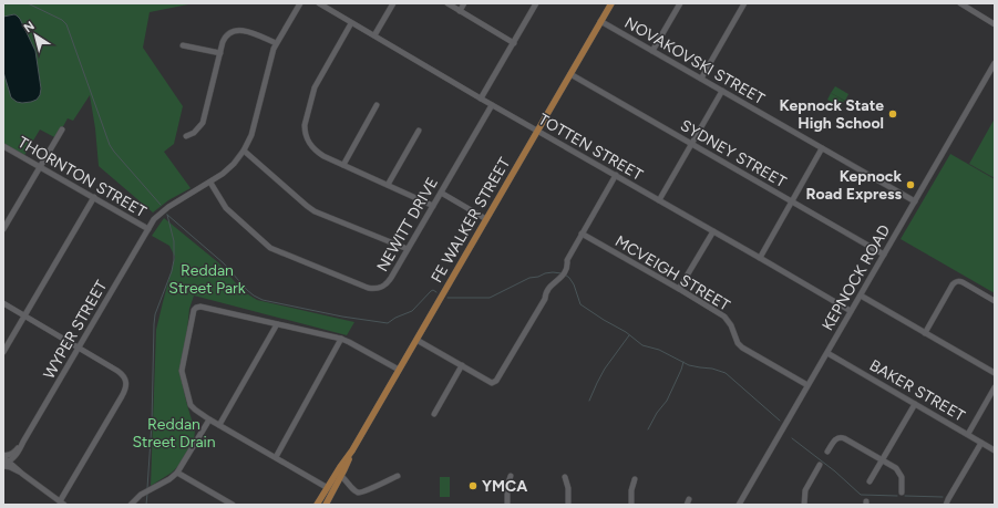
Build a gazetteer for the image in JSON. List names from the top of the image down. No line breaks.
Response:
{"streets":{"main road":["FE WALKER STREET"],"street":["NOVAKOVSKI STREET","TOTTEN STREET","SYDNEY STREET","THORNTON STREET","NEWITT DRIVE","MCVEIGH STREET","KEPNOCK ROAD","WYPER STREET","BAKER STREET"]},"crossings":[["NOVAKOVSKI STREET","FE WALKER STREET"],["NOVAKOVSKI STREET","KEPNOCK ROAD"],["TOTTEN STREET","FE WALKER STREET"],["TOTTEN STREET","NEWITT DRIVE"],["TOTTEN STREET","KEPNOCK ROAD"],["SYDNEY STREET","FE WALKER STREET"],["SYDNEY STREET","KEPNOCK ROAD"],["THORNTON STREET","WYPER STREET"],["NEWITT DRIVE","WYPER STREET"],["MCVEIGH STREET","KEPNOCK ROAD"],["KEPNOCK ROAD","BAKER STREET"]],"parks":["Reddan Street Park","Reddan Street Drain"],"places":["Kepnock State High School","Kepnock Road Express","YMCA"],"north":"top left"}
